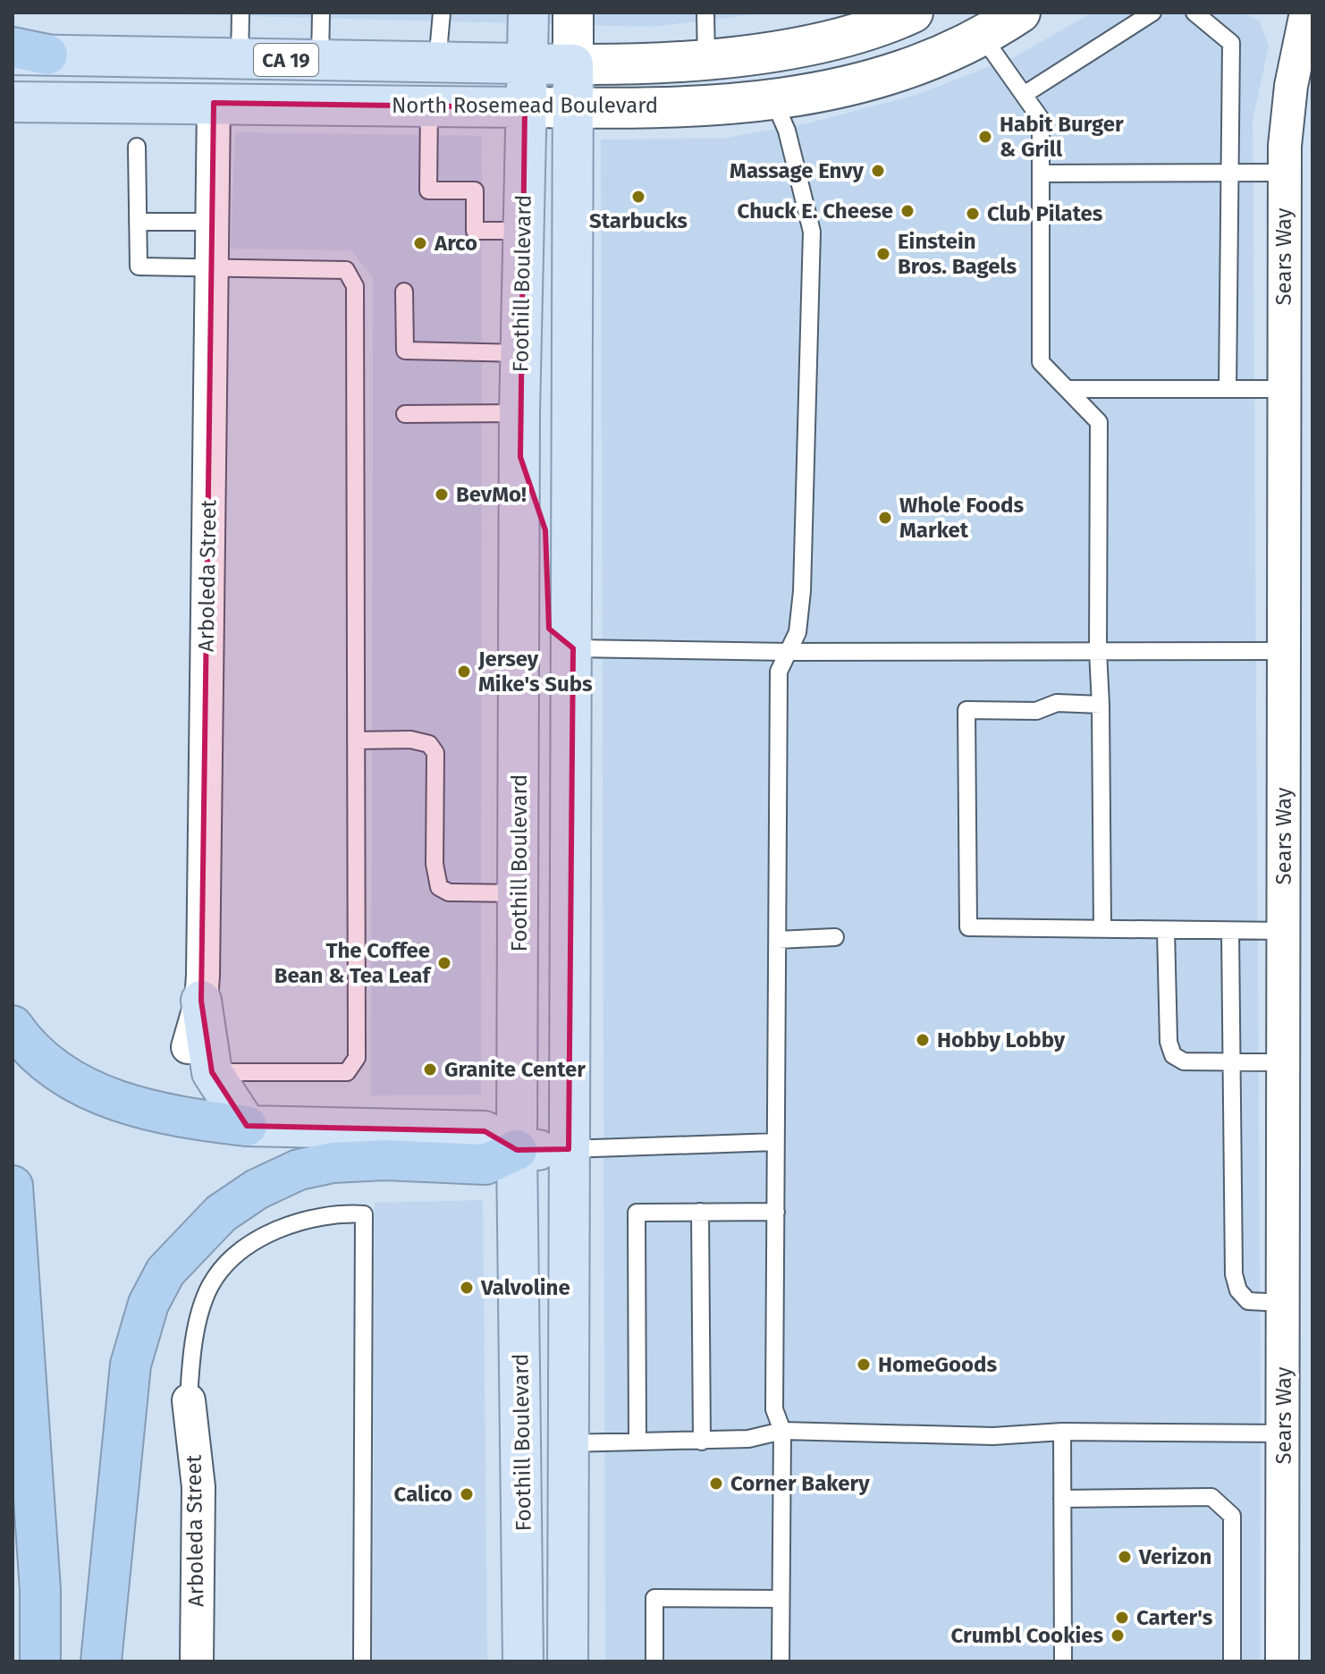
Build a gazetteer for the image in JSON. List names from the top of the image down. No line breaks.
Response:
{"streets":{"main road":["CA 19","North Rosemead Boulevard","Foothill Boulevard"],"street":["Sears Way","Arboleda Street"]},"crossings":[["North Rosemead Boulevard","Foothill Boulevard"],["North Rosemead Boulevard","Arboleda Street"]],"places":["Habit Burger & Grill","Massage Envy","Starbucks","Chuck E. Cheese","Club Pilates","Arco","Einstein Bros. Bagels","BevMo!","Whole Foods Market","Jersey Mike's Subs","The Coffee Bean & Tea Leaf","Hobby Lobby","Granite Center","Valvoline","HomeGoods","Corner Bakery","Calico","Verizon","Carter's","Crumbl Cookies"]}
